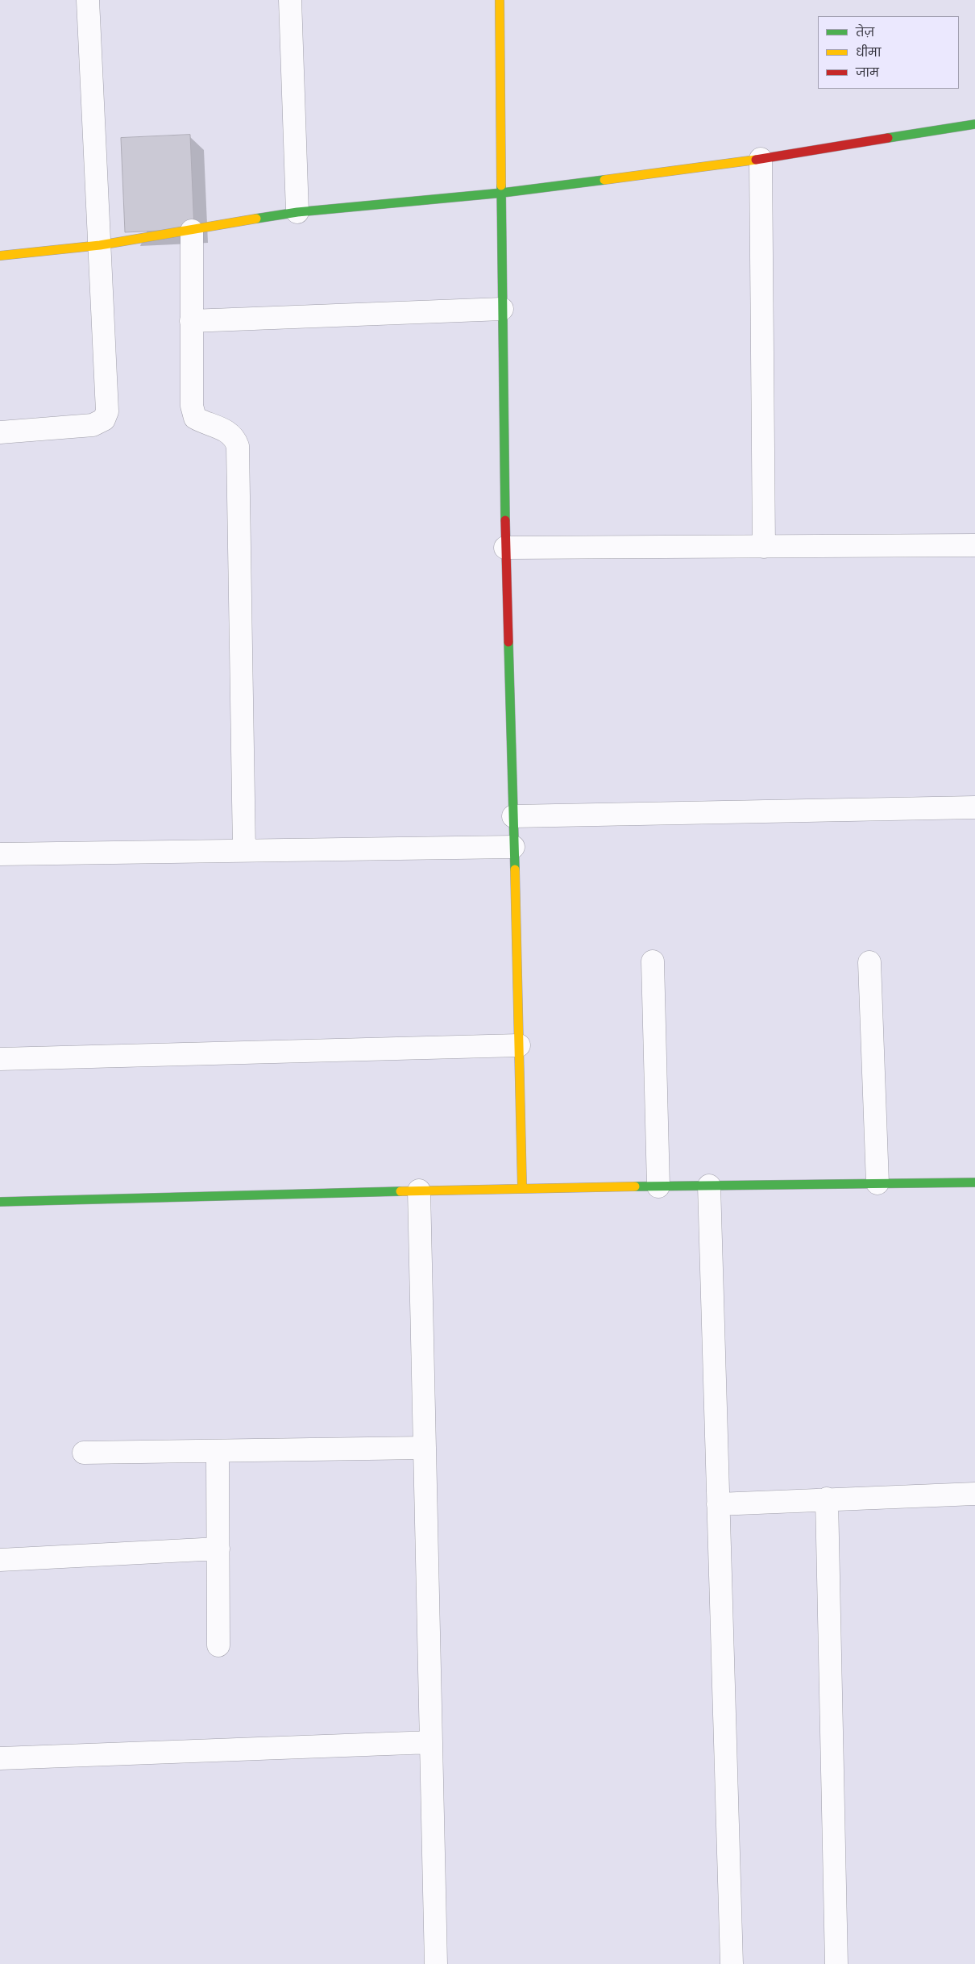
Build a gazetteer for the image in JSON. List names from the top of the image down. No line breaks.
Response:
{"legend":["तेज़","धीमा","जाम"]}
